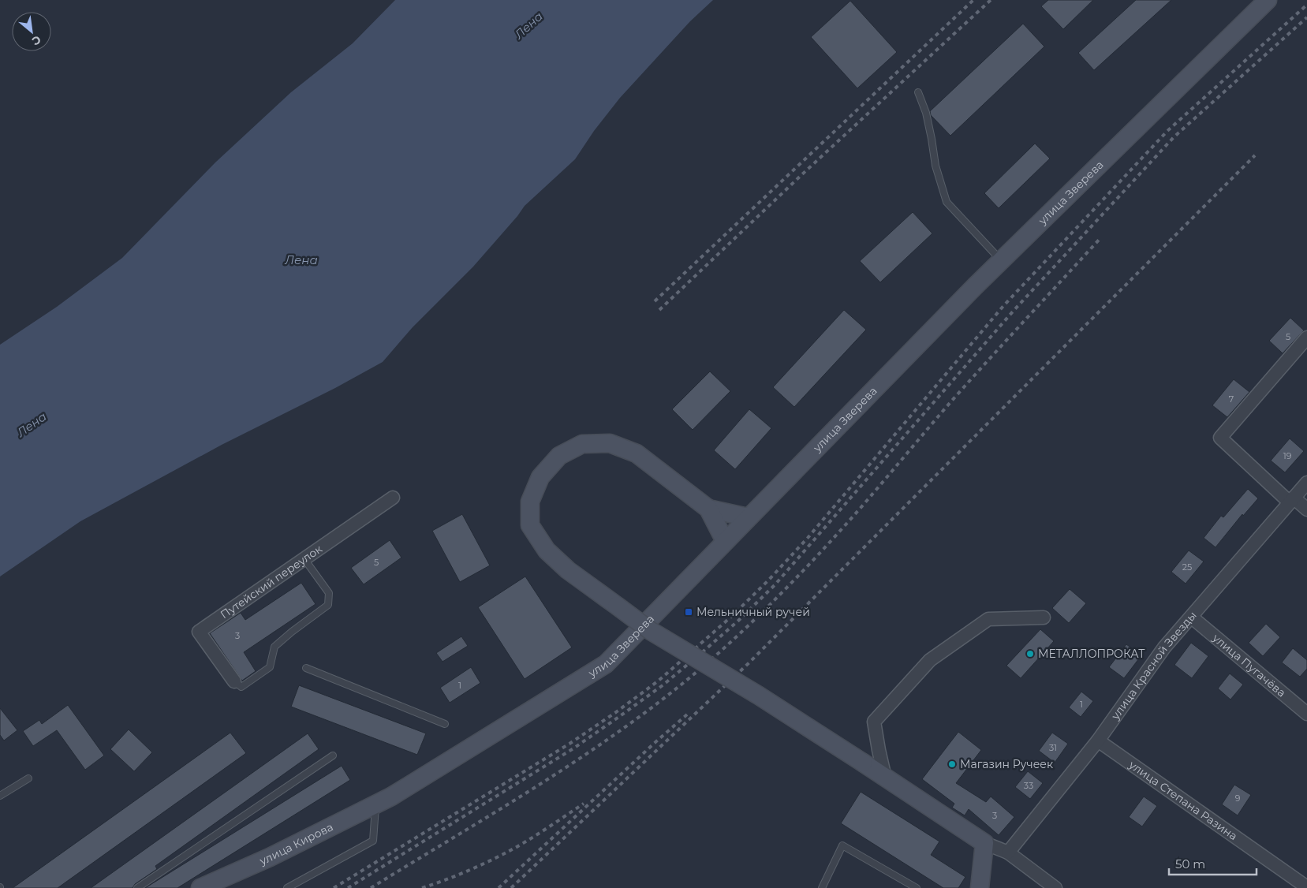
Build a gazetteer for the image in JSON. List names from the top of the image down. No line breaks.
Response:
{"streets":{"main road":["улица Зверева","улица Кирова"],"street":["Путейский переулок","улица Пугачёва","улица Красной Звезды","улица Степана Разина"]},"crossings":[["улица Зверева","улица Кирова"],["улица Пугачёва","улица Красной Звезды"],["улица Красной Звезды","улица Степана Разина"]],"water":["Лена"],"places":{"transit":["Мельничный ручей"],"other":["МЕТАЛЛОПРОКАТ","Магазин Ручеек"]},"house_numbers":["5","7","19","5","25","3","1","1","31","33","9","3"],"scale_bar":"50 m","north":"bottom right"}
